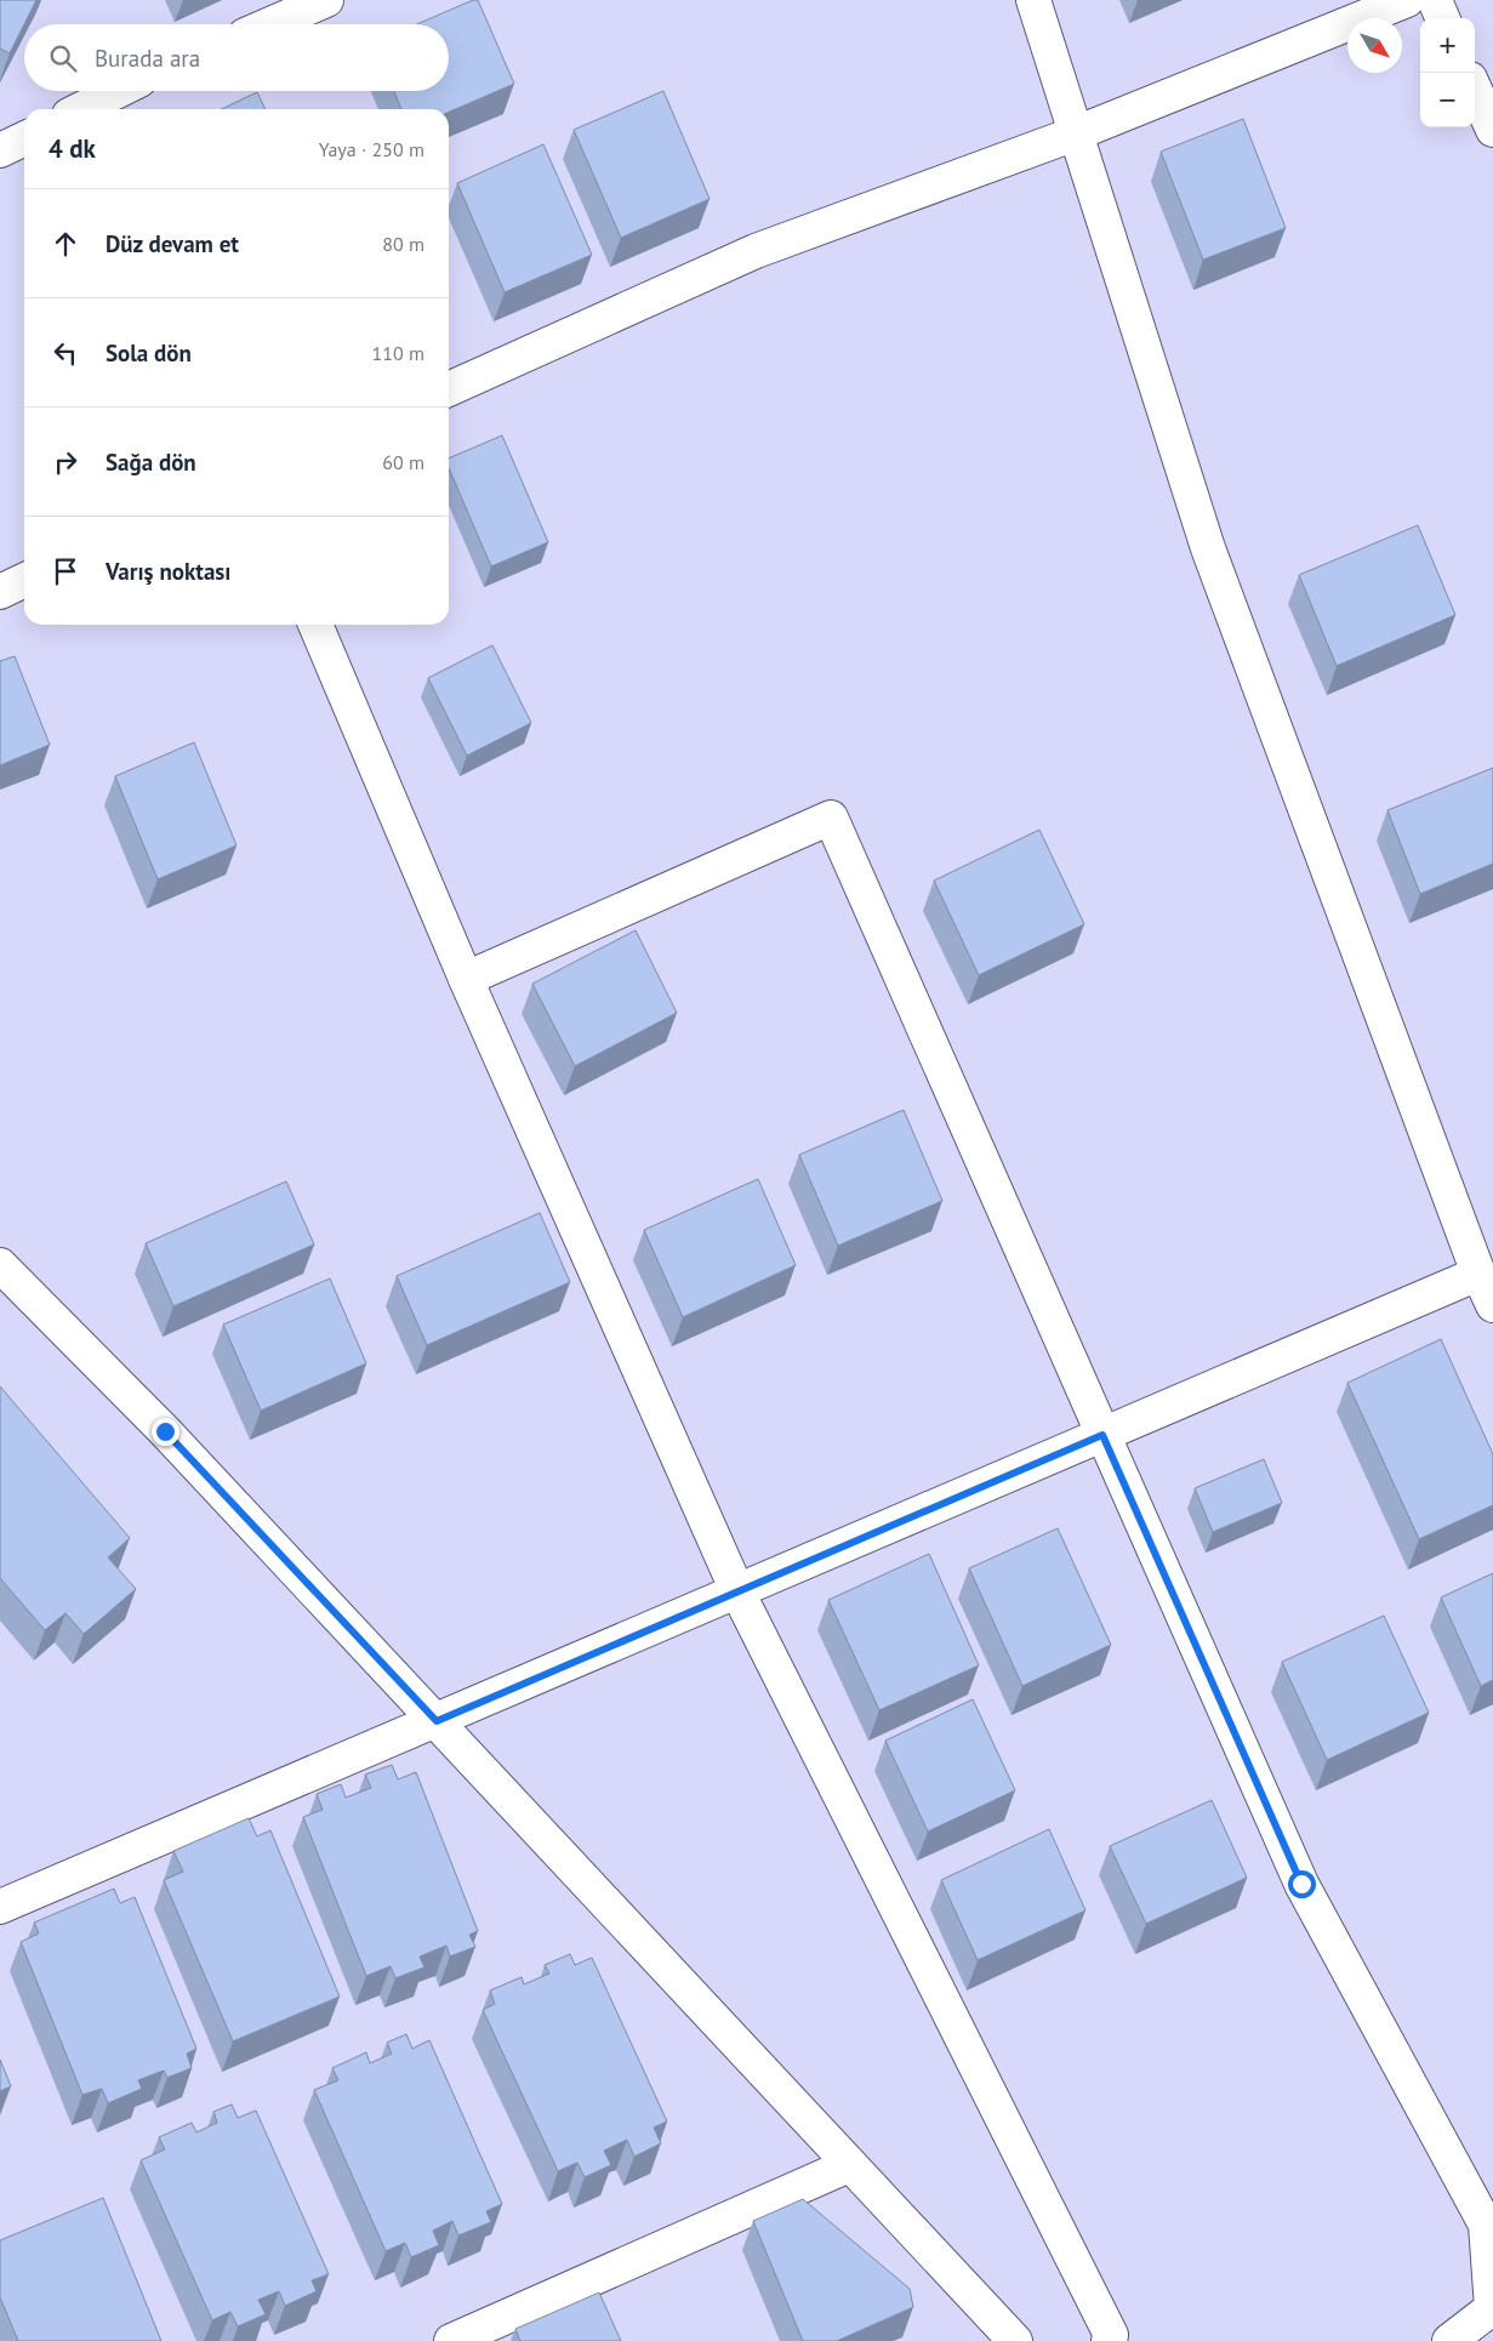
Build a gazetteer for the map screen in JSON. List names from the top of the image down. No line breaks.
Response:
{"north":"bottom right","page":{"map_buttons":["+","−"],"search":"Burada ara","heading":["4 dk","Yaya · 250 m"],"list":[["Düz devam et","80 m"],["Sola dön","110 m"],["Sağa dön","60 m"],"Varış noktası"]}}
